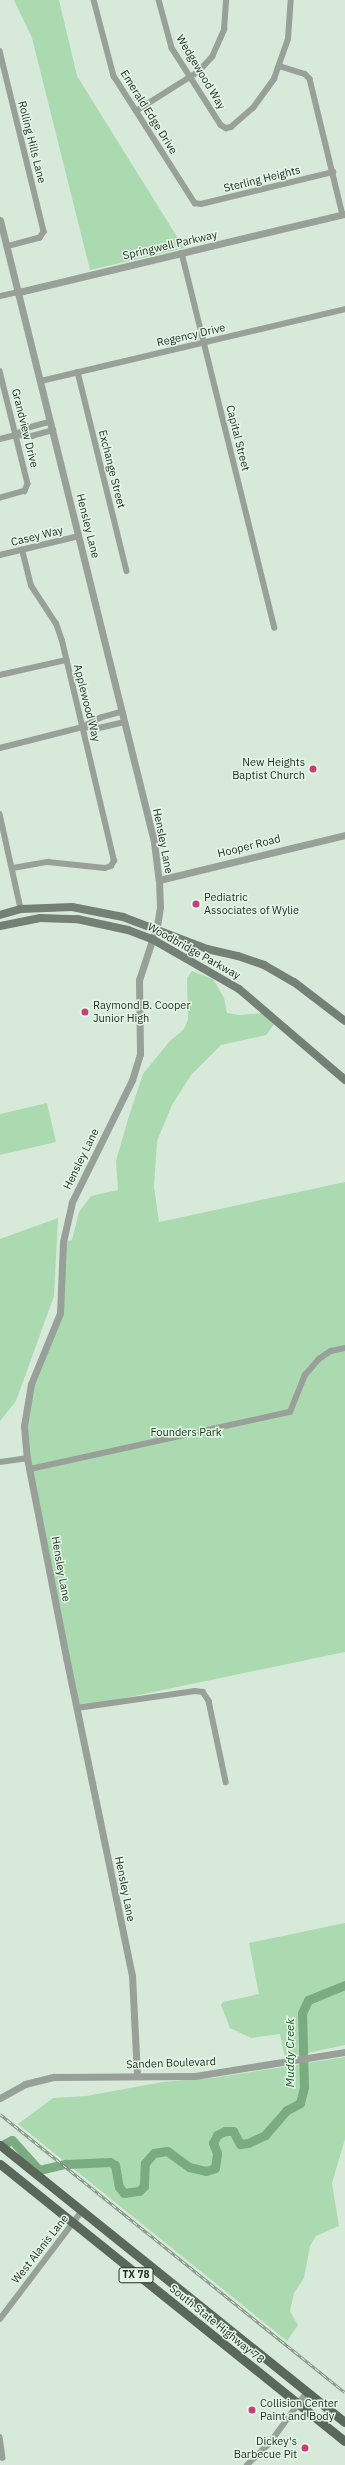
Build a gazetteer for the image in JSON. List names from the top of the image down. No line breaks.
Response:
{"streets":{"main road":["Woodbridge Parkway","TX 78","South State Highway 78"],"street":["Wedgewood Way","Emerald Edge Drive","Rolling Hills Lane","Sterling Heights","Springwell Parkway","Regency Drive","Grandview Drive","Capital Street","Exchange Street","Hensley Lane","Casey Way","Applewood Way","Hooper Road","Sanden Boulevard","West Alanis Lane"]},"crossings":[["Emerald Edge Drive","Sterling Heights"],["Rolling Hills Lane","Hensley Lane"],["Springwell Parkway","Capital Street"],["Springwell Parkway","Hensley Lane"],["Regency Drive","Capital Street"],["Regency Drive","Exchange Street"],["Regency Drive","Hensley Lane"],["Hensley Lane","Casey Way"],["Hensley Lane","Hooper Road"],["Hensley Lane","Woodbridge Parkway"],["Hensley Lane","Sanden Boulevard"],["Casey Way","Applewood Way"],["West Alanis Lane","South State Highway 78"]],"water":["Muddy Creek"],"parks":["Founders Park"],"places":["New Heights Baptist Church","Pediatric Associates of Wylie","Raymond B. Cooper Junior High","Collision Center Paint and Body","Dickey's Barbecue Pit"]}
